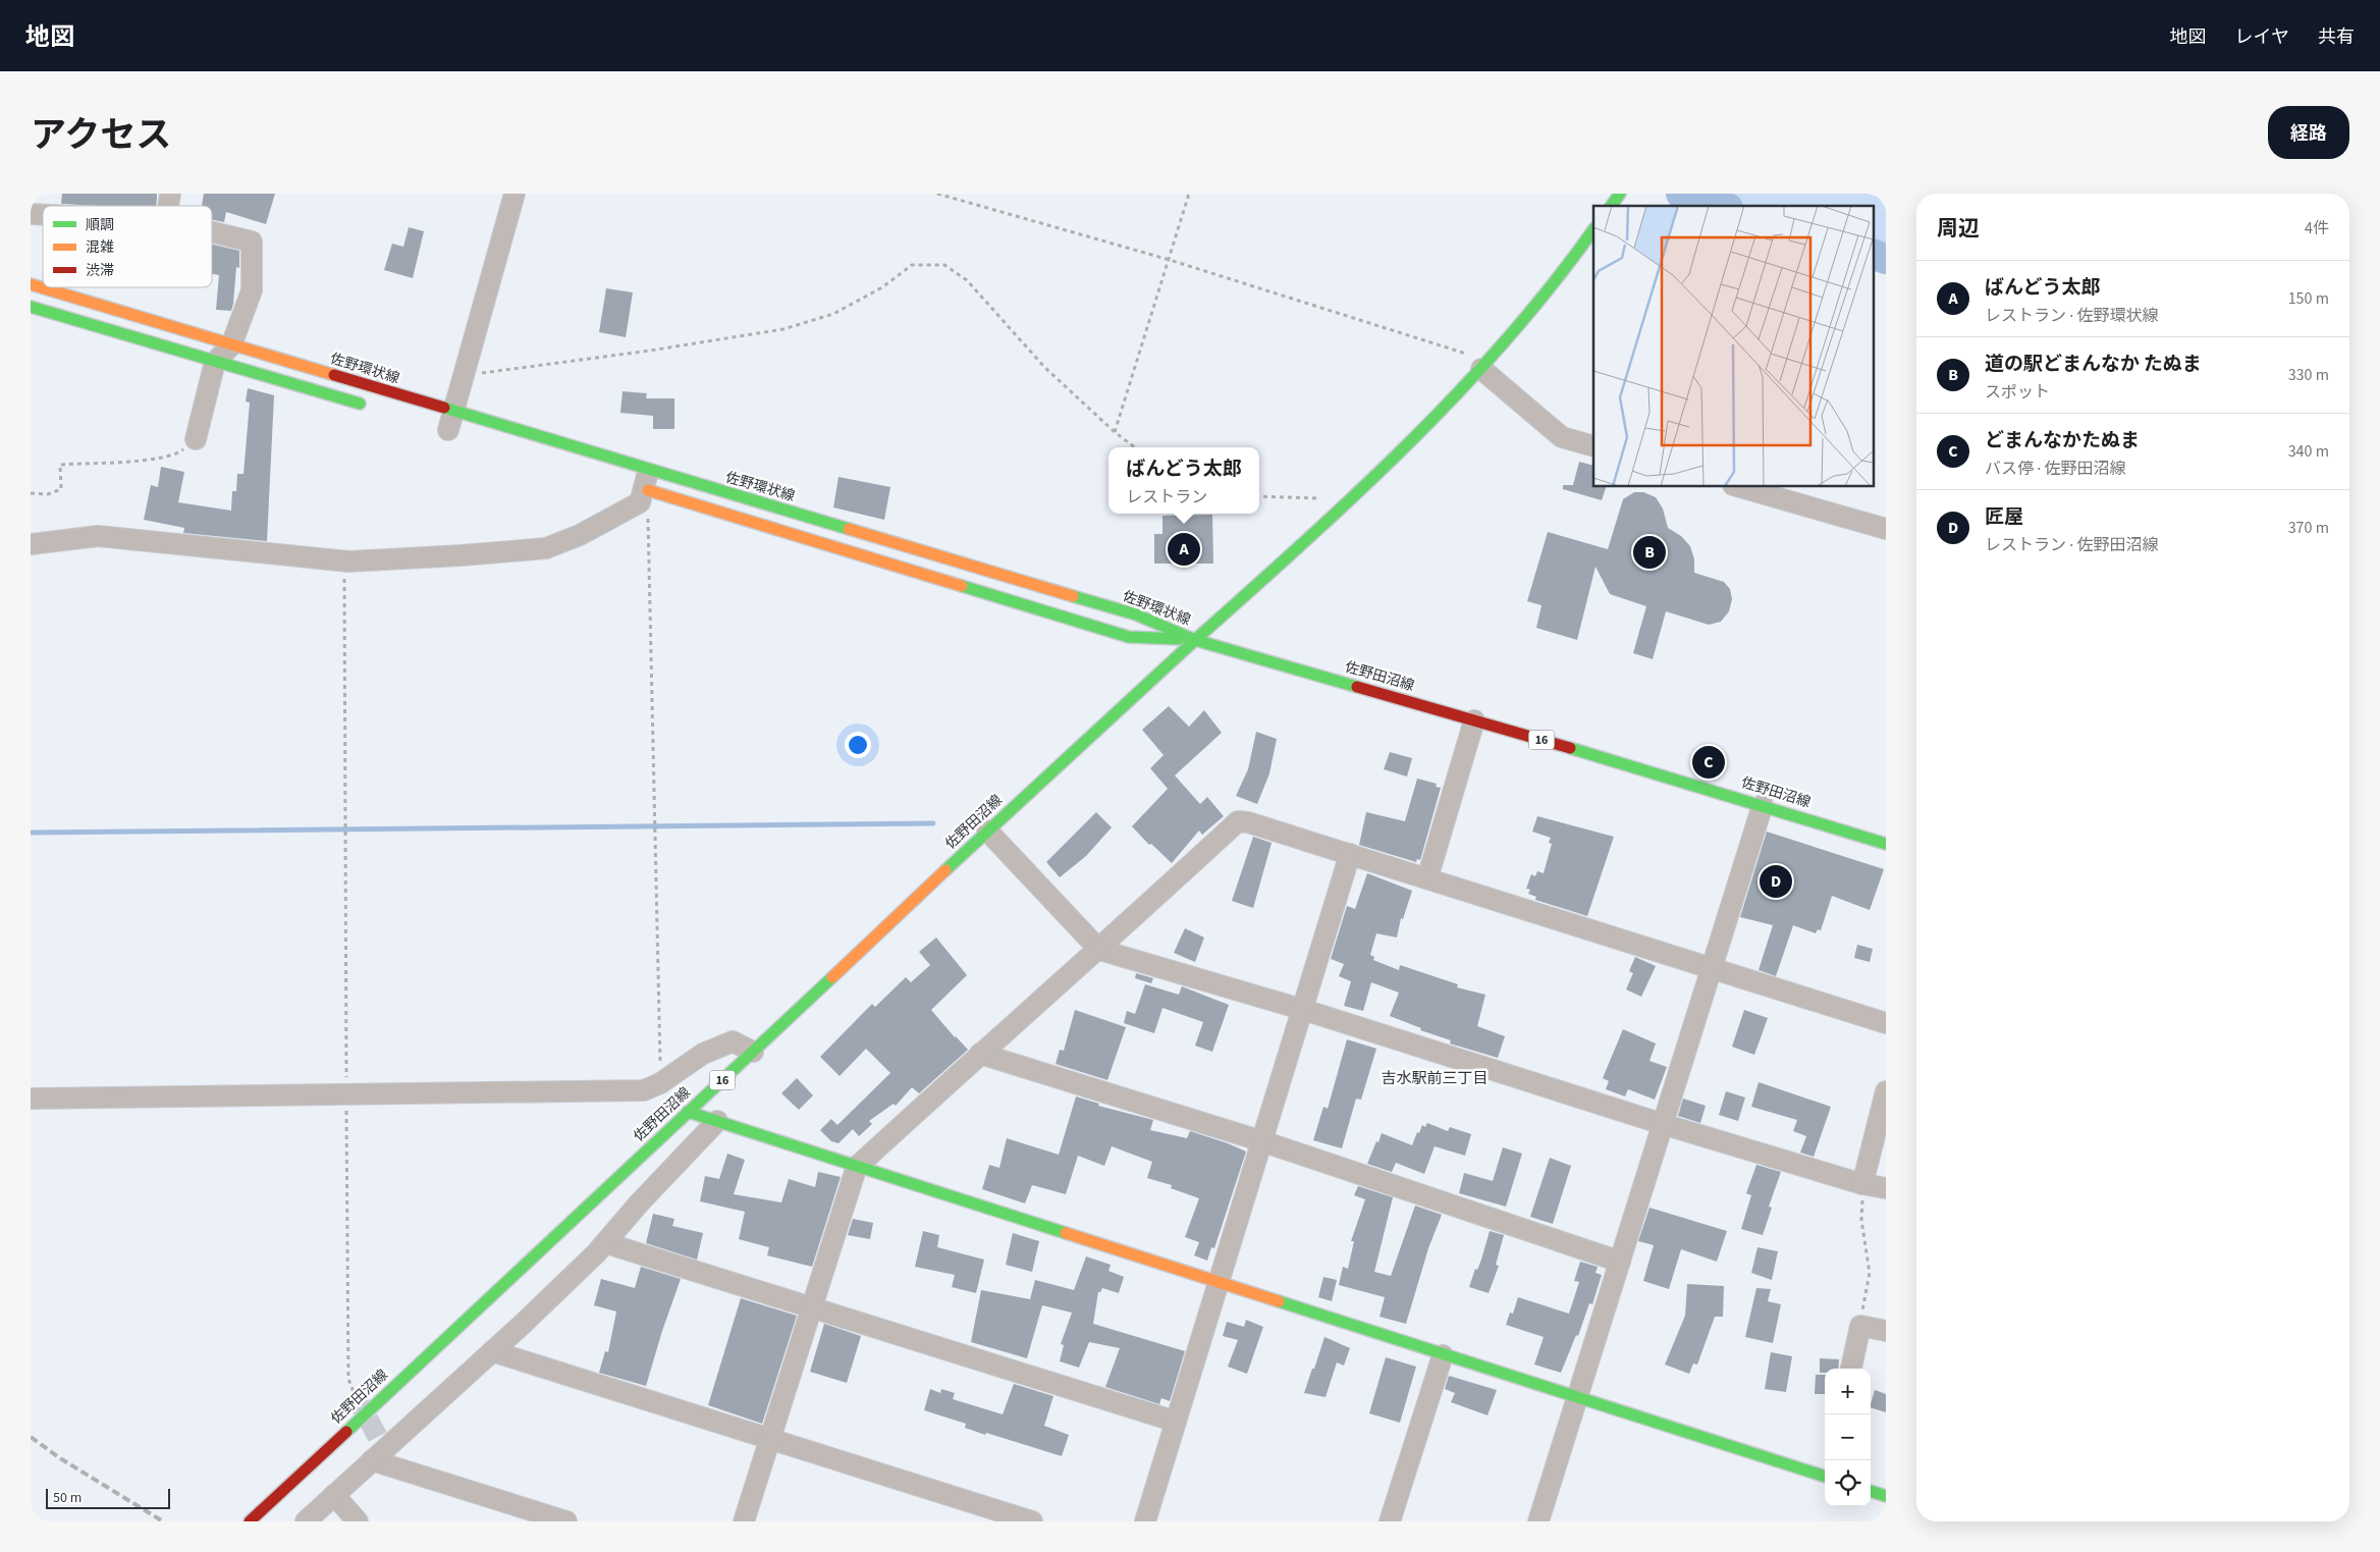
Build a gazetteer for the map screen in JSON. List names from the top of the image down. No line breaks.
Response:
{"streets":{"main road":["佐野環状線","佐野田沼線","16"]},"crossings":[["佐野環状線","佐野田沼線"]],"districts":["吉水駅前三丁目"],"legend":["順調","混雑","渋滞"],"scale_bar":"50 m","page":{"header":"地図","nav":["地図","レイヤ","共有"],"title":"アクセス","buttons":"経路","heading":["周辺","4件"],"list":[{"mark":"A","name":"ばんどう太郎","note":"レストラン · 佐野環状線","value":"150 m"},{"mark":"B","name":"道の駅どまんなか たぬま","note":"スポット","value":"330 m"},{"mark":"C","name":"どまんなかたぬま","note":"バス停 · 佐野田沼線","value":"340 m"},{"mark":"D","name":"匠屋","note":"レストラン · 佐野田沼線","value":"370 m"}],"popup":["ばんどう太郎","レストラン"],"pins":["A","B","C","D"],"map_buttons":["+","−"],"scale":"50 m"}}
